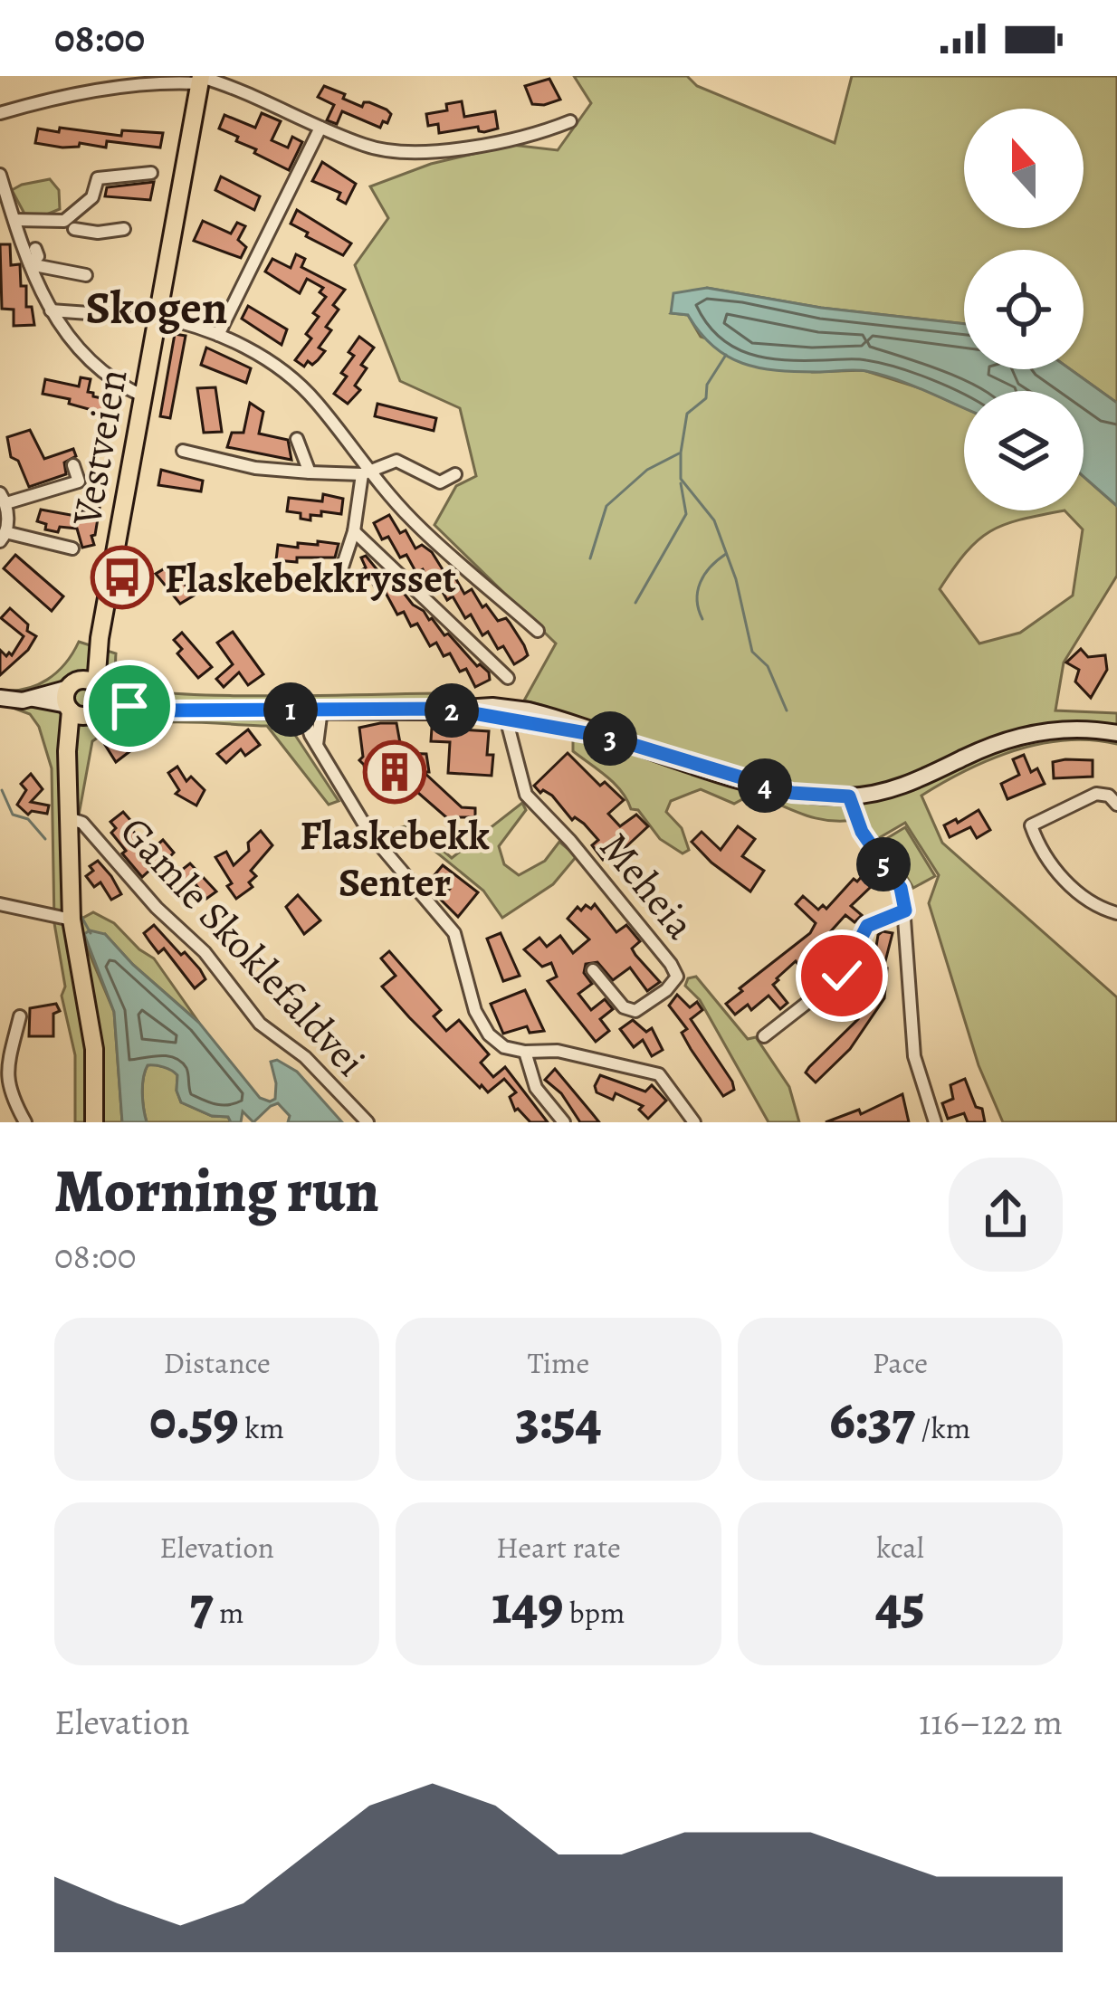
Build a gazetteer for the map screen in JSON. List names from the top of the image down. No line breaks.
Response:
{"streets":{"main road":["Vestveien"],"street":["Meheia","Gamle Skoklefaldvei"]},"crossings":[["Vestveien","Gamle Skoklefaldvei"]],"districts":["Skogen"],"places":{"bus stop":["Flaskebekkrysset"],"building":["Flaskebekk Senter"]},"north":"top","page":{"status":"08:00","pins":["1","2","3","4","5"],"heading":["Morning run","08:00"],"stats":[["Distance","0.59 km"],["Time","3:54"],["Pace","6:37 /km"],["Elevation","7 m"],["Heart rate","149 bpm"],["kcal","45"]],"chart":["Elevation","116–122 m"]}}
